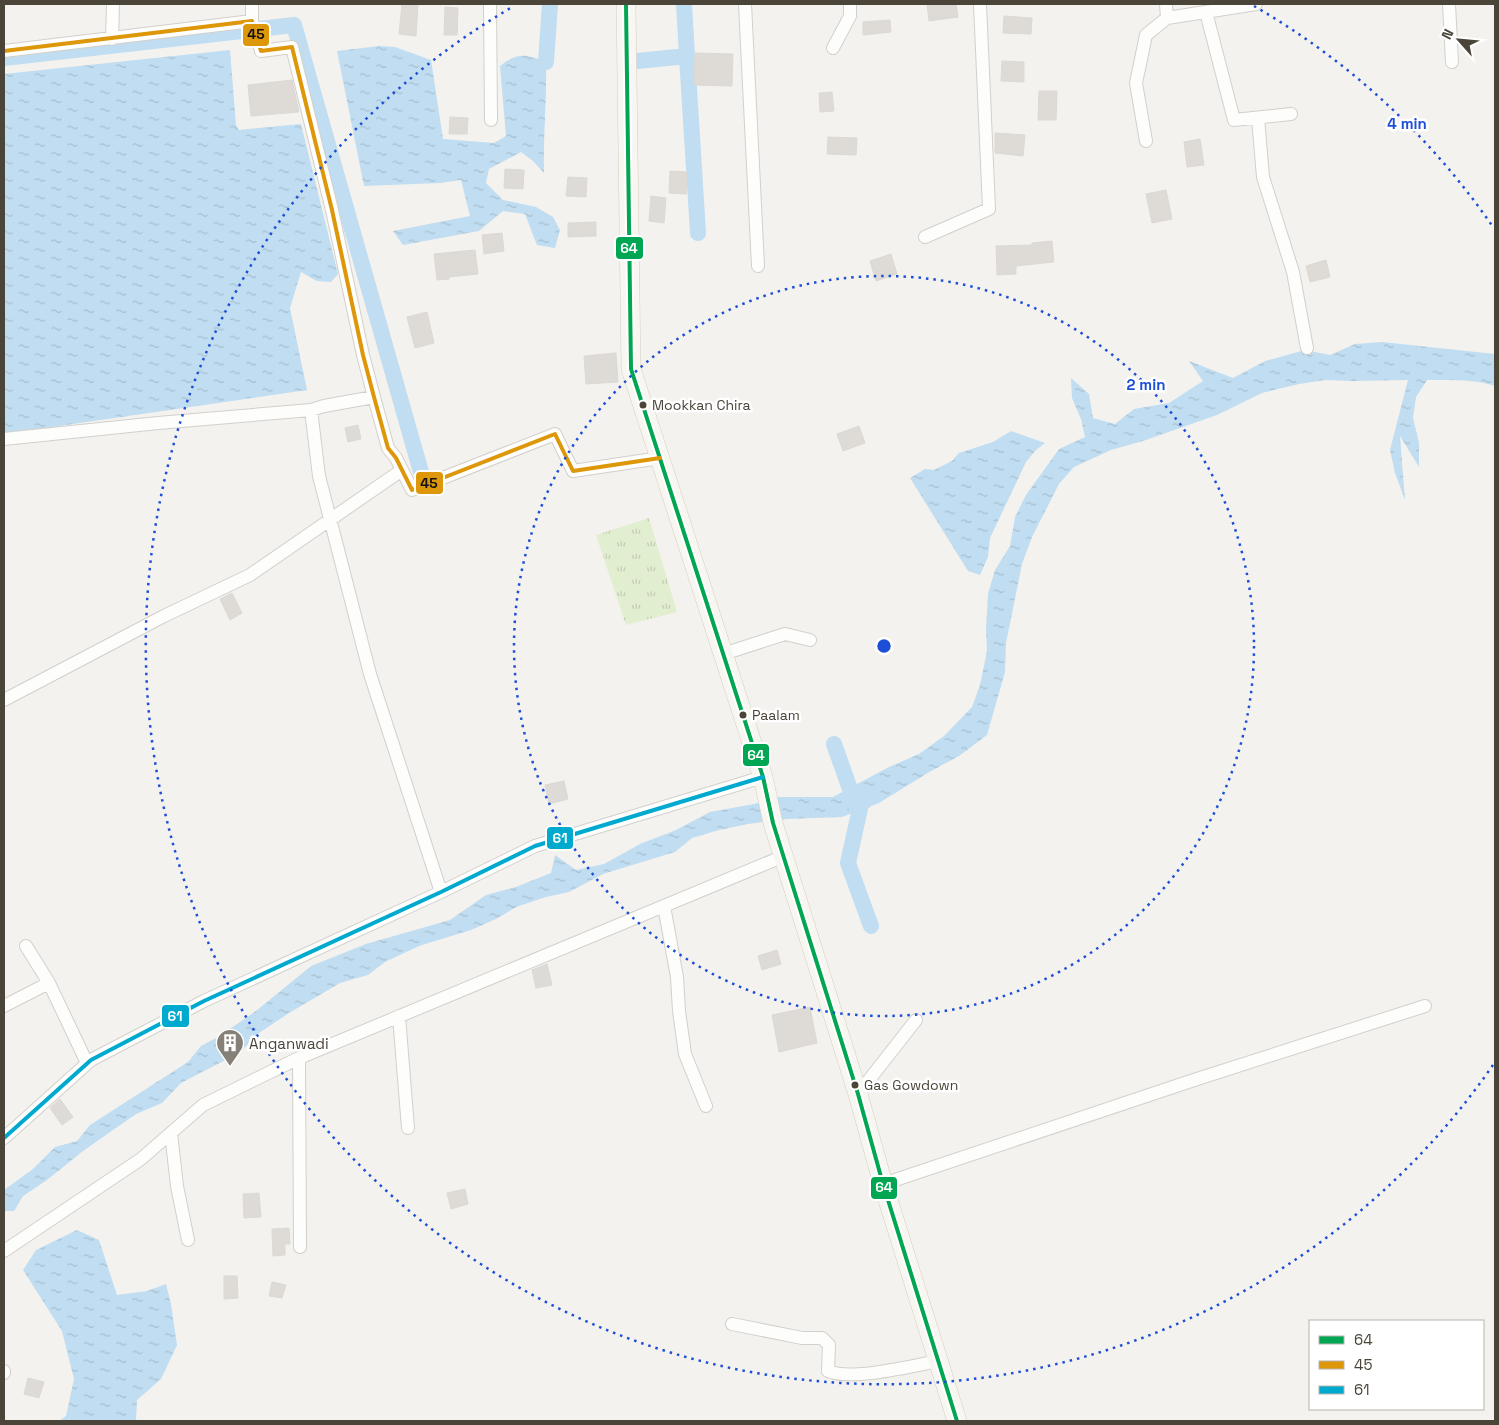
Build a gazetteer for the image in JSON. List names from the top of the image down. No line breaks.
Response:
{"places":{"other":["Mookkan Chira","Paalam","Gas Gowdown"],"building":["Anganwadi"]},"lines":["transit line 64","transit line 45","transit line 61"],"legend":["64","45","61"],"north":"top left","rings":["4 min","2 min"]}
